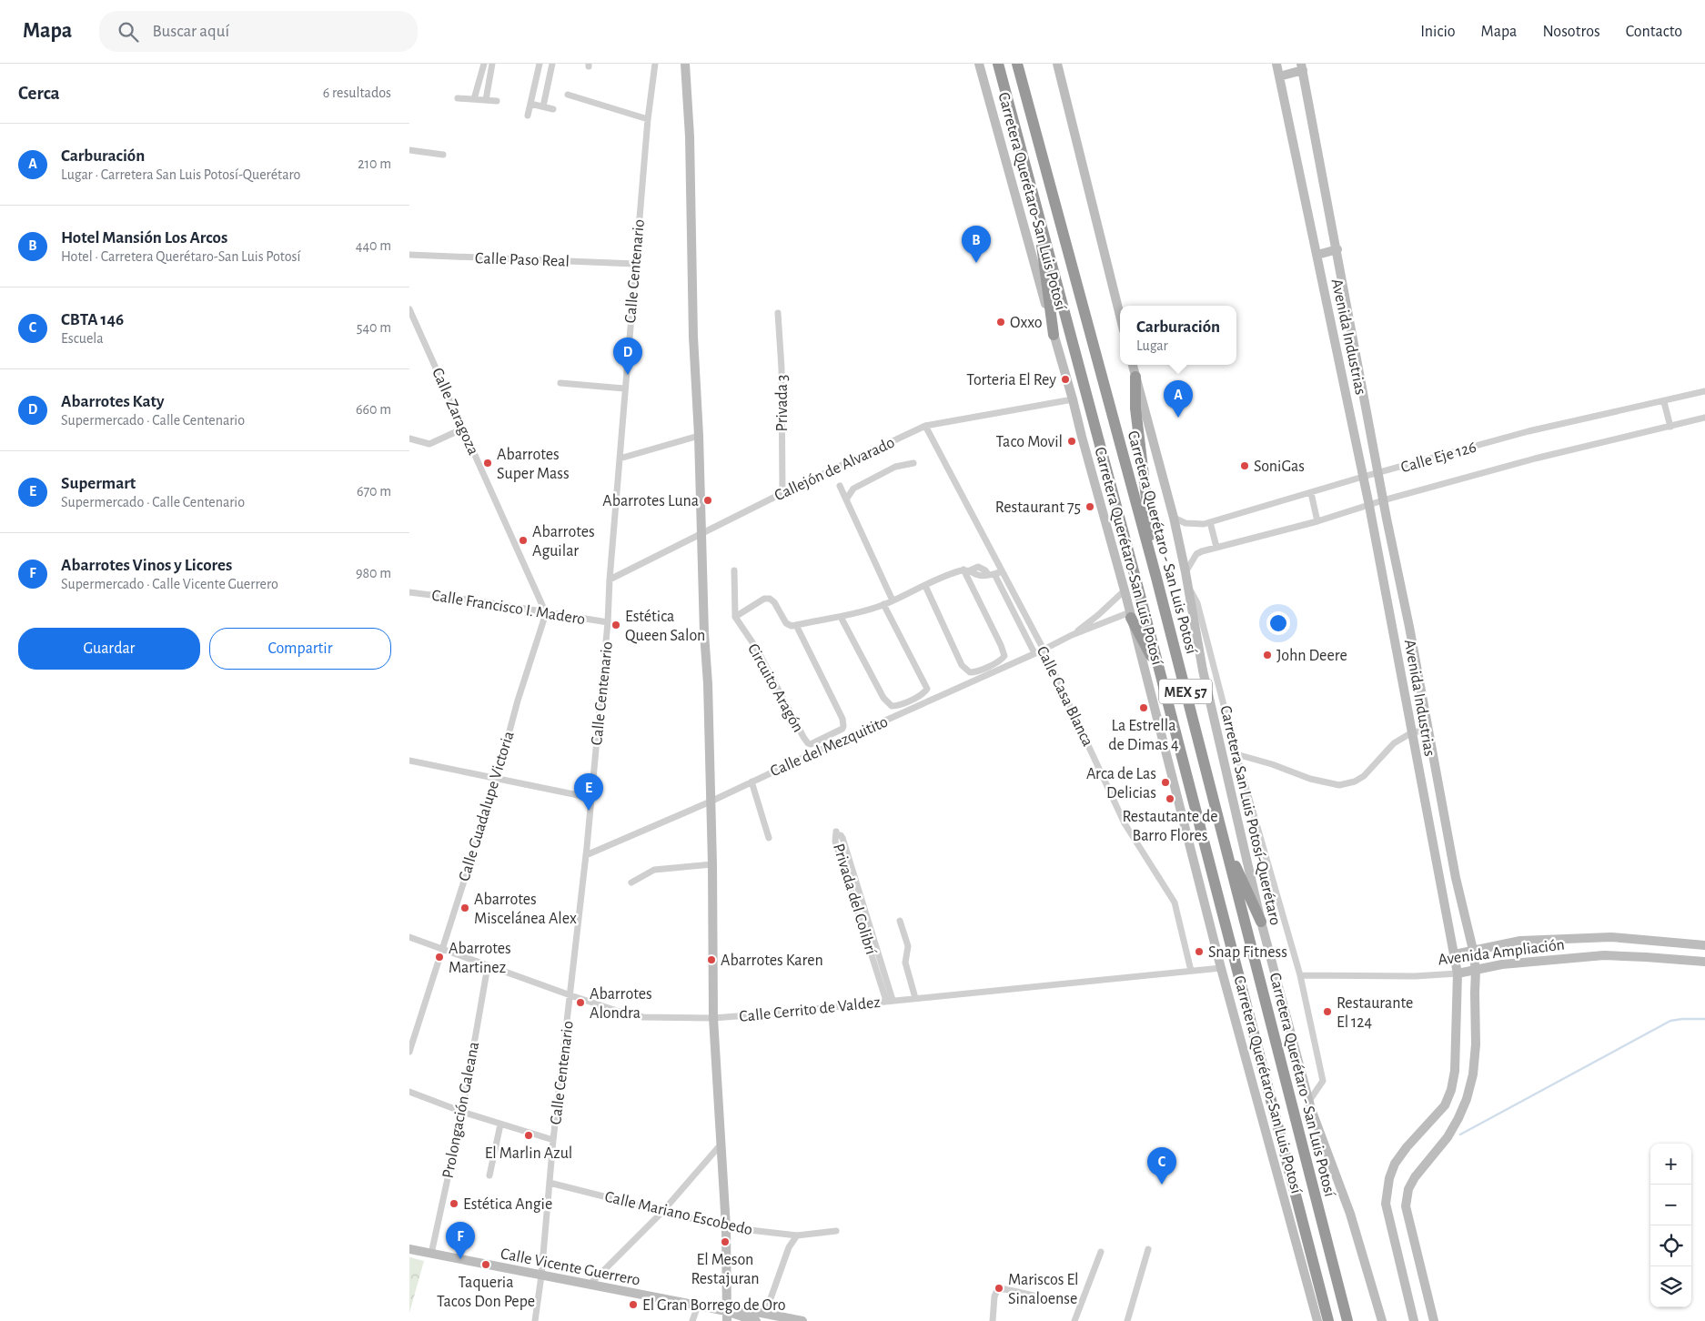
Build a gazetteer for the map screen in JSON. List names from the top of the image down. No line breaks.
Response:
{"streets":{"highway":["Carretera Querétaro - San Luis Potosí","MEX 57"],"main road":["Carretera Querétaro-San Luis Potosí","Avenida Industrias","Carretera San Luis Potosí-Querétaro","Avenida Ampliación","Calle Vicente Guerrero"],"street":["Calle Paso Real","Calle Centenario","Privada 3","Calle Zaragoza","Calle Eje 126","Callejón de Alvarado","Calle Francisco I. Madero","Circuito Aragón","Calle Casa Blanca","Calle del Mezquitito","Calle Guadalupe Victoria","Privada del Colibrí","Calle Cerrito de Valdez","Prolongación Galeana","Calle Mariano Escobedo"]},"crossings":[["Carretera Querétaro-San Luis Potosí","Callejón de Alvarado"],["Carretera Querétaro-San Luis Potosí","Calle del Mezquitito"],["Carretera Querétaro-San Luis Potosí","Calle Cerrito de Valdez"],["Calle Paso Real","Calle Centenario"],["Calle Centenario","Callejón de Alvarado"],["Calle Centenario","Calle Francisco I. Madero"],["Calle Centenario","Calle del Mezquitito"],["Calle Centenario","Calle Cerrito de Valdez"],["Calle Centenario","Calle Mariano Escobedo"],["Calle Centenario","Calle Vicente Guerrero"],["Avenida Industrias","Calle Eje 126"],["Avenida Industrias","Avenida Ampliación"],["Privada 3","Callejón de Alvarado"],["Calle Zaragoza","Calle Francisco I. Madero"],["Calle Zaragoza","Calle Guadalupe Victoria"],["Calle Eje 126","Carretera San Luis Potosí-Querétaro"],["Callejón de Alvarado","Calle Casa Blanca"],["Calle Francisco I. Madero","Calle Guadalupe Victoria"],["Calle Casa Blanca","Calle del Mezquitito"],["Calle Casa Blanca","Calle Cerrito de Valdez"],["Calle Guadalupe Victoria","Calle Cerrito de Valdez"],["Privada del Colibrí","Calle Cerrito de Valdez"],["Calle Cerrito de Valdez","Prolongación Galeana"],["Prolongación Galeana","Calle Vicente Guerrero"]],"places":["Oxxo","Torteria El Rey","Taco Movil","Abarrotes Super Mass","SoniGas","Abarrotes Luna","Restaurant 75","Abarrotes Aguilar","Estética Queen Salon","John Deere","La Estrella de Dimas 4","Arca de Las Delicias","Restautante de Barro Flores","Abarrotes Miscelánea Alex","Snap Fitness","Abarrotes Martinez","Abarrotes Karen","Abarrotes Alondra","Restaurante El 124","El Marlin Azul","Estética Angie","El Meson Restajuran","Taqueria Tacos Don Pepe","Mariscos El Sinaloense","El Gran Borrego de Oro"],"page":{"header":"Mapa","search":"Buscar aquí","nav":["Inicio","Mapa","Nosotros","Contacto"],"heading":["Cerca","6 resultados"],"list":[{"mark":"A","name":"Carburación","note":"Lugar · Carretera San Luis Potosí-Querétaro","value":"210 m"},{"mark":"B","name":"Hotel Mansión Los Arcos","note":"Hotel · Carretera Querétaro-San Luis Potosí","value":"440 m"},{"mark":"C","name":"CBTA 146","note":"Escuela","value":"540 m"},{"mark":"D","name":"Abarrotes Katy","note":"Supermercado · Calle Centenario","value":"660 m"},{"mark":"E","name":"Supermart","note":"Supermercado · Calle Centenario","value":"670 m"},{"mark":"F","name":"Abarrotes Vinos y Licores","note":"Supermercado · Calle Vicente Guerrero","value":"980 m"}],"pins":["B","D","A","E","C","F"],"popup":["Carburación","Lugar"],"buttons":["Guardar","Compartir"],"map_buttons":["+","−"]}}
